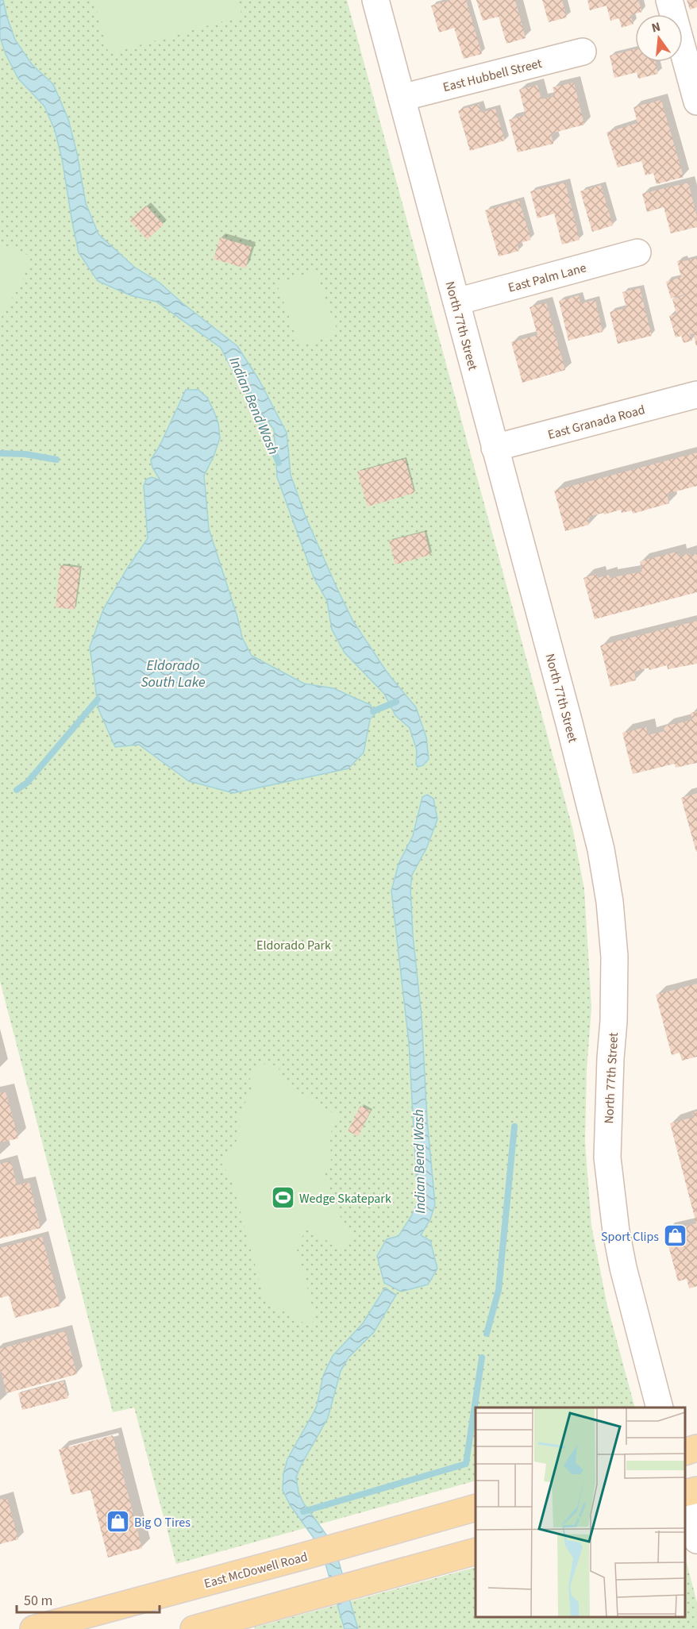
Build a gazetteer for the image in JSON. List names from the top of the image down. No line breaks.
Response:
{"streets":{"main road":["East McDowell Road"],"street":["East Hubbell Street","East Palm Lane","North 77th Street","East Granada Road"]},"crossings":[["East Hubbell Street","North 77th Street"],["East Palm Lane","North 77th Street"],["North 77th Street","East Granada Road"]],"water":["Indian Bend Wash","Eldorado South Lake"],"parks":["Eldorado Park"],"places":{"sports":["Wedge Skatepark"],"shop":["Sport Clips","Big O Tires"]},"scale_bar":"50 m","north":"top"}
